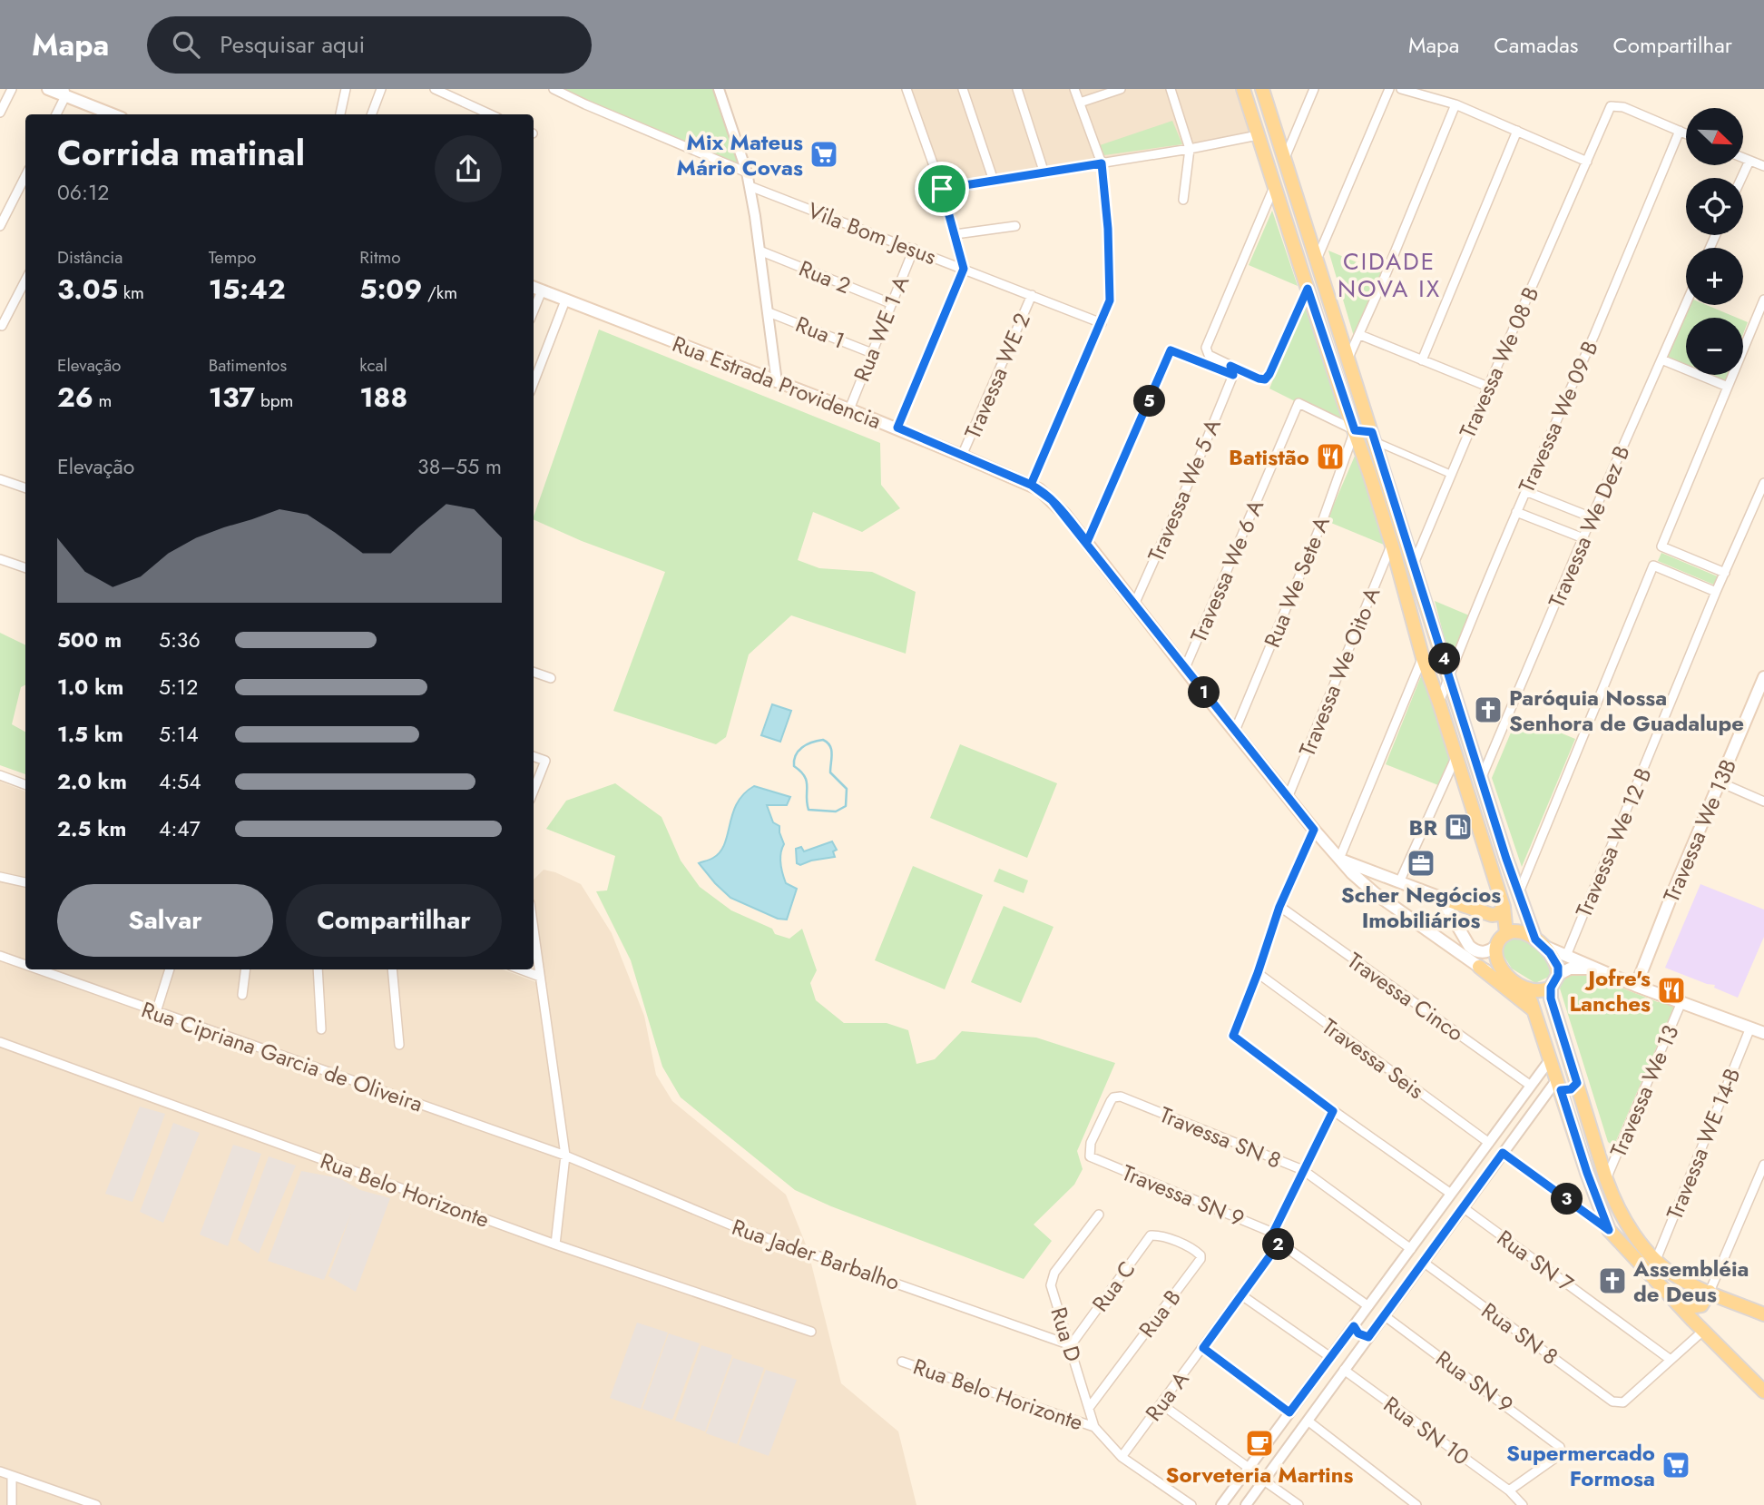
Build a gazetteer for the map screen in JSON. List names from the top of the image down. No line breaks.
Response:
{"streets":{"main road":["Rua Estrada Providencia","Travessa We 13B"],"street":["Vila Bom Jesus","Rua 2","Rua WE 1 A","Rua 1","Travessa We 08 B","Travessa WE 2","Travessa We 09 B","Travessa We 5 A","Travessa We Dez B","Travessa We 6 A","Rua We Sete A","Travessa We Oito A","Travessa We 12 B","Travessa Cinco","Rua Cipriana Garcia de Oliveira","Travessa Seis","Travessa We 13","Travessa SN 8","Travessa WE 14-B","Rua Belo Horizonte","Travessa SN 9","Rua Jader Barbalho","Rua SN 7","Rua C","Rua B","Rua SN 8","Rua D","Rua SN 9","Rua A","Rua SN 10"]},"crossings":[["Vila Bom Jesus","Rua WE 1 A"],["Vila Bom Jesus","Travessa WE 2"],["Rua 2","Rua WE 1 A"],["Rua WE 1 A","Rua 1"],["Rua WE 1 A","Rua Estrada Providencia"],["Travessa We 08 B","Travessa We 09 B"],["Travessa WE 2","Rua Estrada Providencia"],["Rua Estrada Providencia","Travessa We 5 A"],["Rua Estrada Providencia","Travessa We 6 A"],["Rua Estrada Providencia","Rua We Sete A"],["Rua Estrada Providencia","Travessa We Oito A"],["Travessa We 6 A","Rua We Sete A"],["Rua Cipriana Garcia de Oliveira","Rua Jader Barbalho"],["Travessa SN 8","Travessa SN 9"],["Rua Belo Horizonte","Rua D"],["Rua Jader Barbalho","Rua C"],["Rua Jader Barbalho","Rua D"],["Rua SN 7","Rua SN 8"],["Rua C","Rua B"],["Rua C","Rua D"],["Rua B","Rua D"],["Rua D","Rua A"],["Rua SN 9","Rua SN 10"]],"districts":["CIDADE NOVA IX"],"places":{"supermarket":["Mix Mateus Mário Covas","Supermercado Formosa"],"restaurant":["Batistão","Jofre's Lanches"],"church":["Paróquia Nossa Senhora de Guadalupe","Assembléia de Deus"],"fuel station":["BR"],"office":["Scher Negócios Imobiliários"],"cafe":["Sorveteria Martins"]},"north":"bottom right","page":{"header":"Mapa","search":"Pesquisar aqui","nav":["Mapa","Camadas","Compartilhar"],"map_buttons":["+","−"],"heading":["Corrida matinal","06:12"],"stats":[["Distância","3.05 km"],["Tempo","15:42"],["Ritmo","5:09 /km"],["Elevação","26 m"],["Batimentos","137 bpm"],["kcal","188"]],"pins":["5","4","1","3","2"],"chart":["Elevação","38–55 m"],"list":[{"name":"500 m","note":"5:36"},{"name":"1.0 km","note":"5:12"},{"name":"1.5 km","note":"5:14"},{"name":"2.0 km","note":"4:54"},{"name":"2.5 km","note":"4:47"}],"buttons":["Salvar","Compartilhar"]}}
